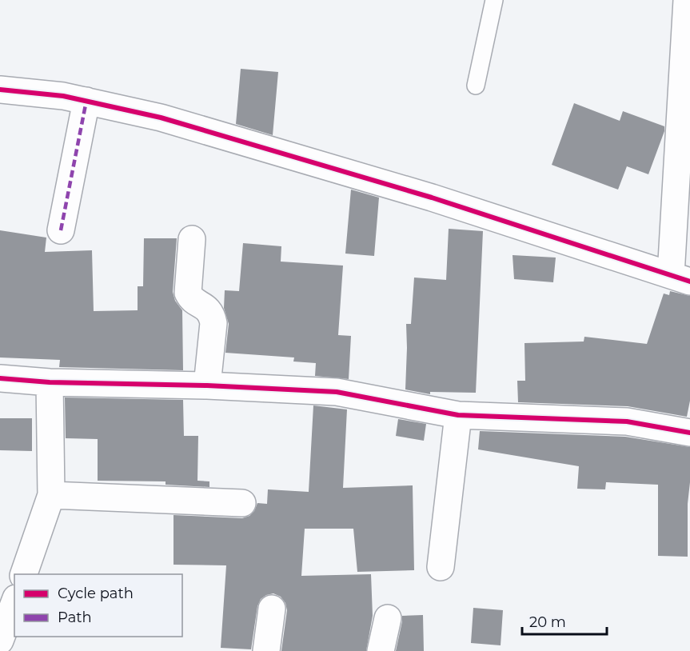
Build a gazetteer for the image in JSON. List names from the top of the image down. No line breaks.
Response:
{"legend":["Cycle path","Path"],"scale_bar":"20 m"}
